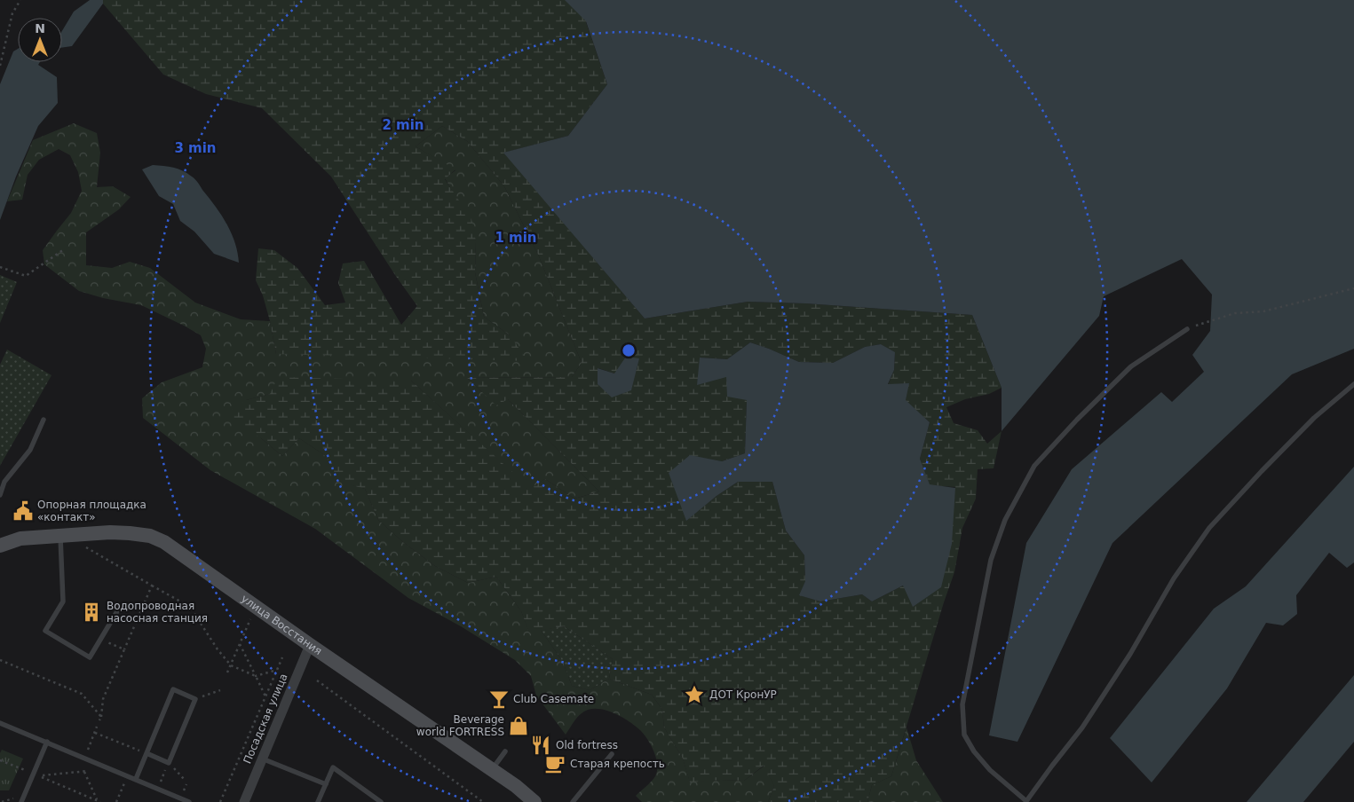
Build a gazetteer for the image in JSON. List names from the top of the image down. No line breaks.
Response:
{"streets":{"main road":["улица Восстания"],"street":["Посадская улица"]},"crossings":[["улица Восстания","Посадская улица"]],"places":{"public building":["Опорная площадка «контакт»"],"building":["Водопроводная насосная станция"],"place":["ДОТ КронУР"],"bar":["Club Casemate"],"shop":["Beverage world FORTRESS"],"restaurant":["Old fortress"],"cafe":["Старая крепость"]},"north":"top","rings":["2 min","3 min","1 min"]}
